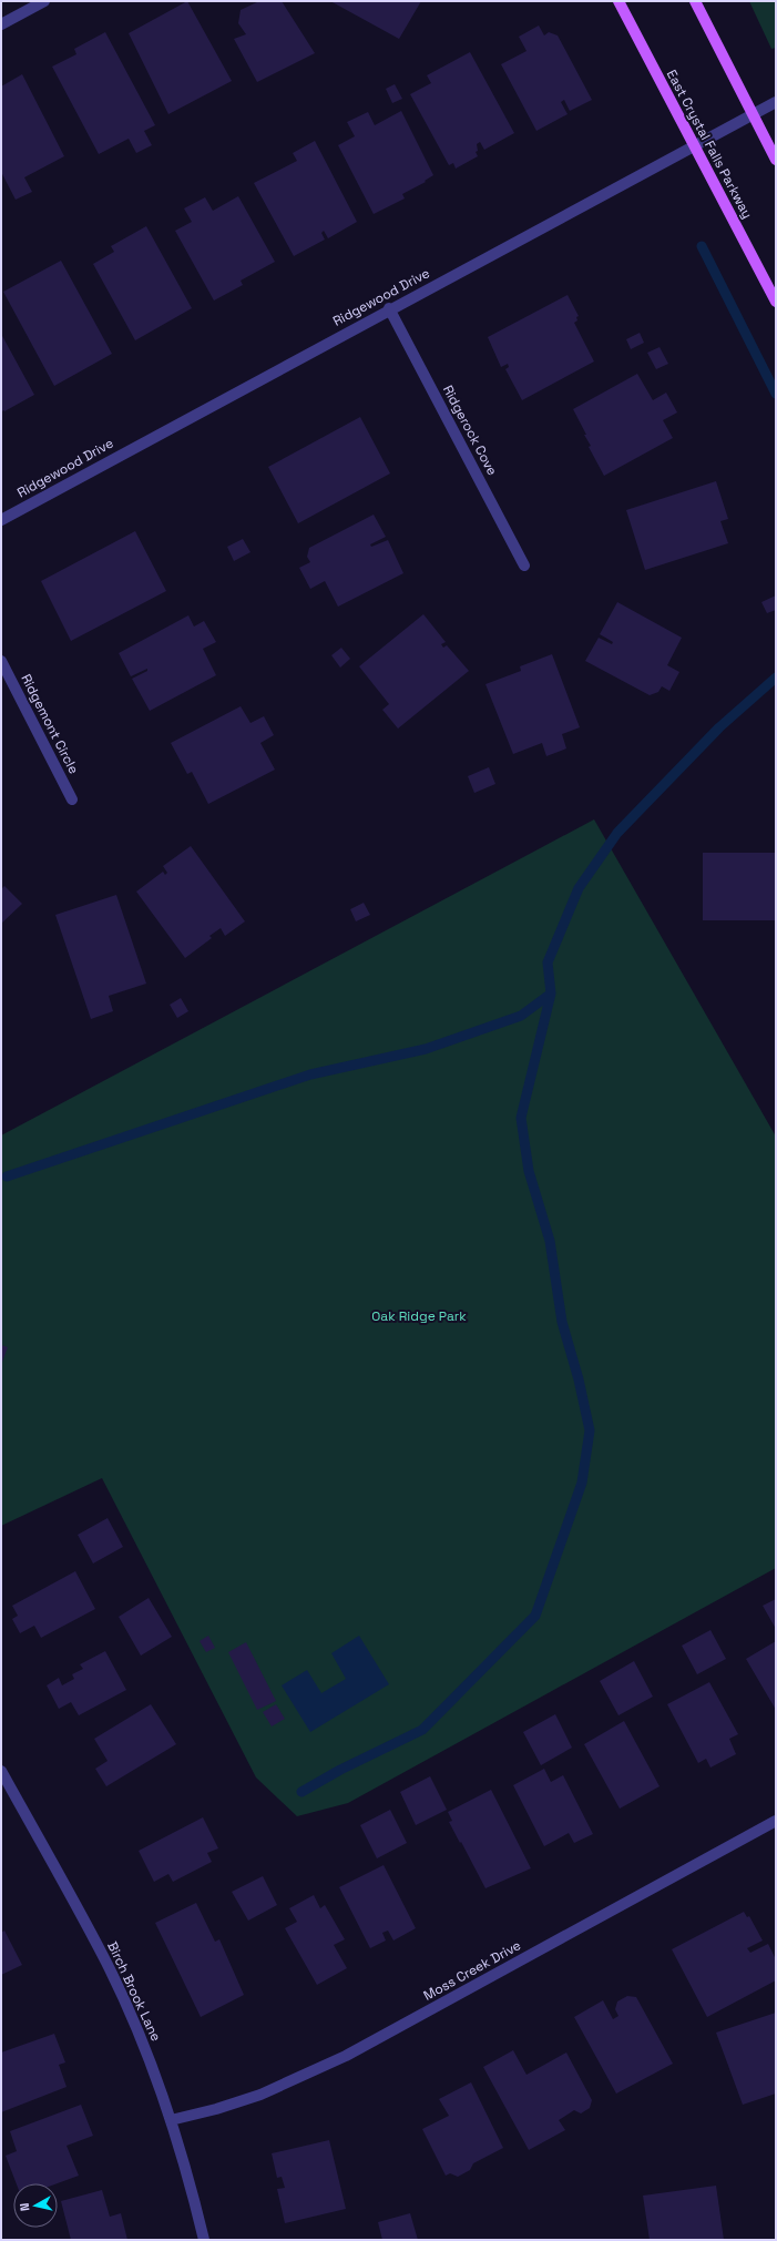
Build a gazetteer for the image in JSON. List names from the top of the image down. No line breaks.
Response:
{"streets":{"main road":["East Crystal Falls Parkway"],"street":["Ridgewood Drive","Ridgerock Cove","Ridgemont Circle","Moss Creek Drive","Birch Brook Lane"]},"crossings":[["East Crystal Falls Parkway","Ridgewood Drive"],["Ridgewood Drive","Ridgerock Cove"],["Moss Creek Drive","Birch Brook Lane"]],"parks":["Oak Ridge Park"],"north":"left"}
